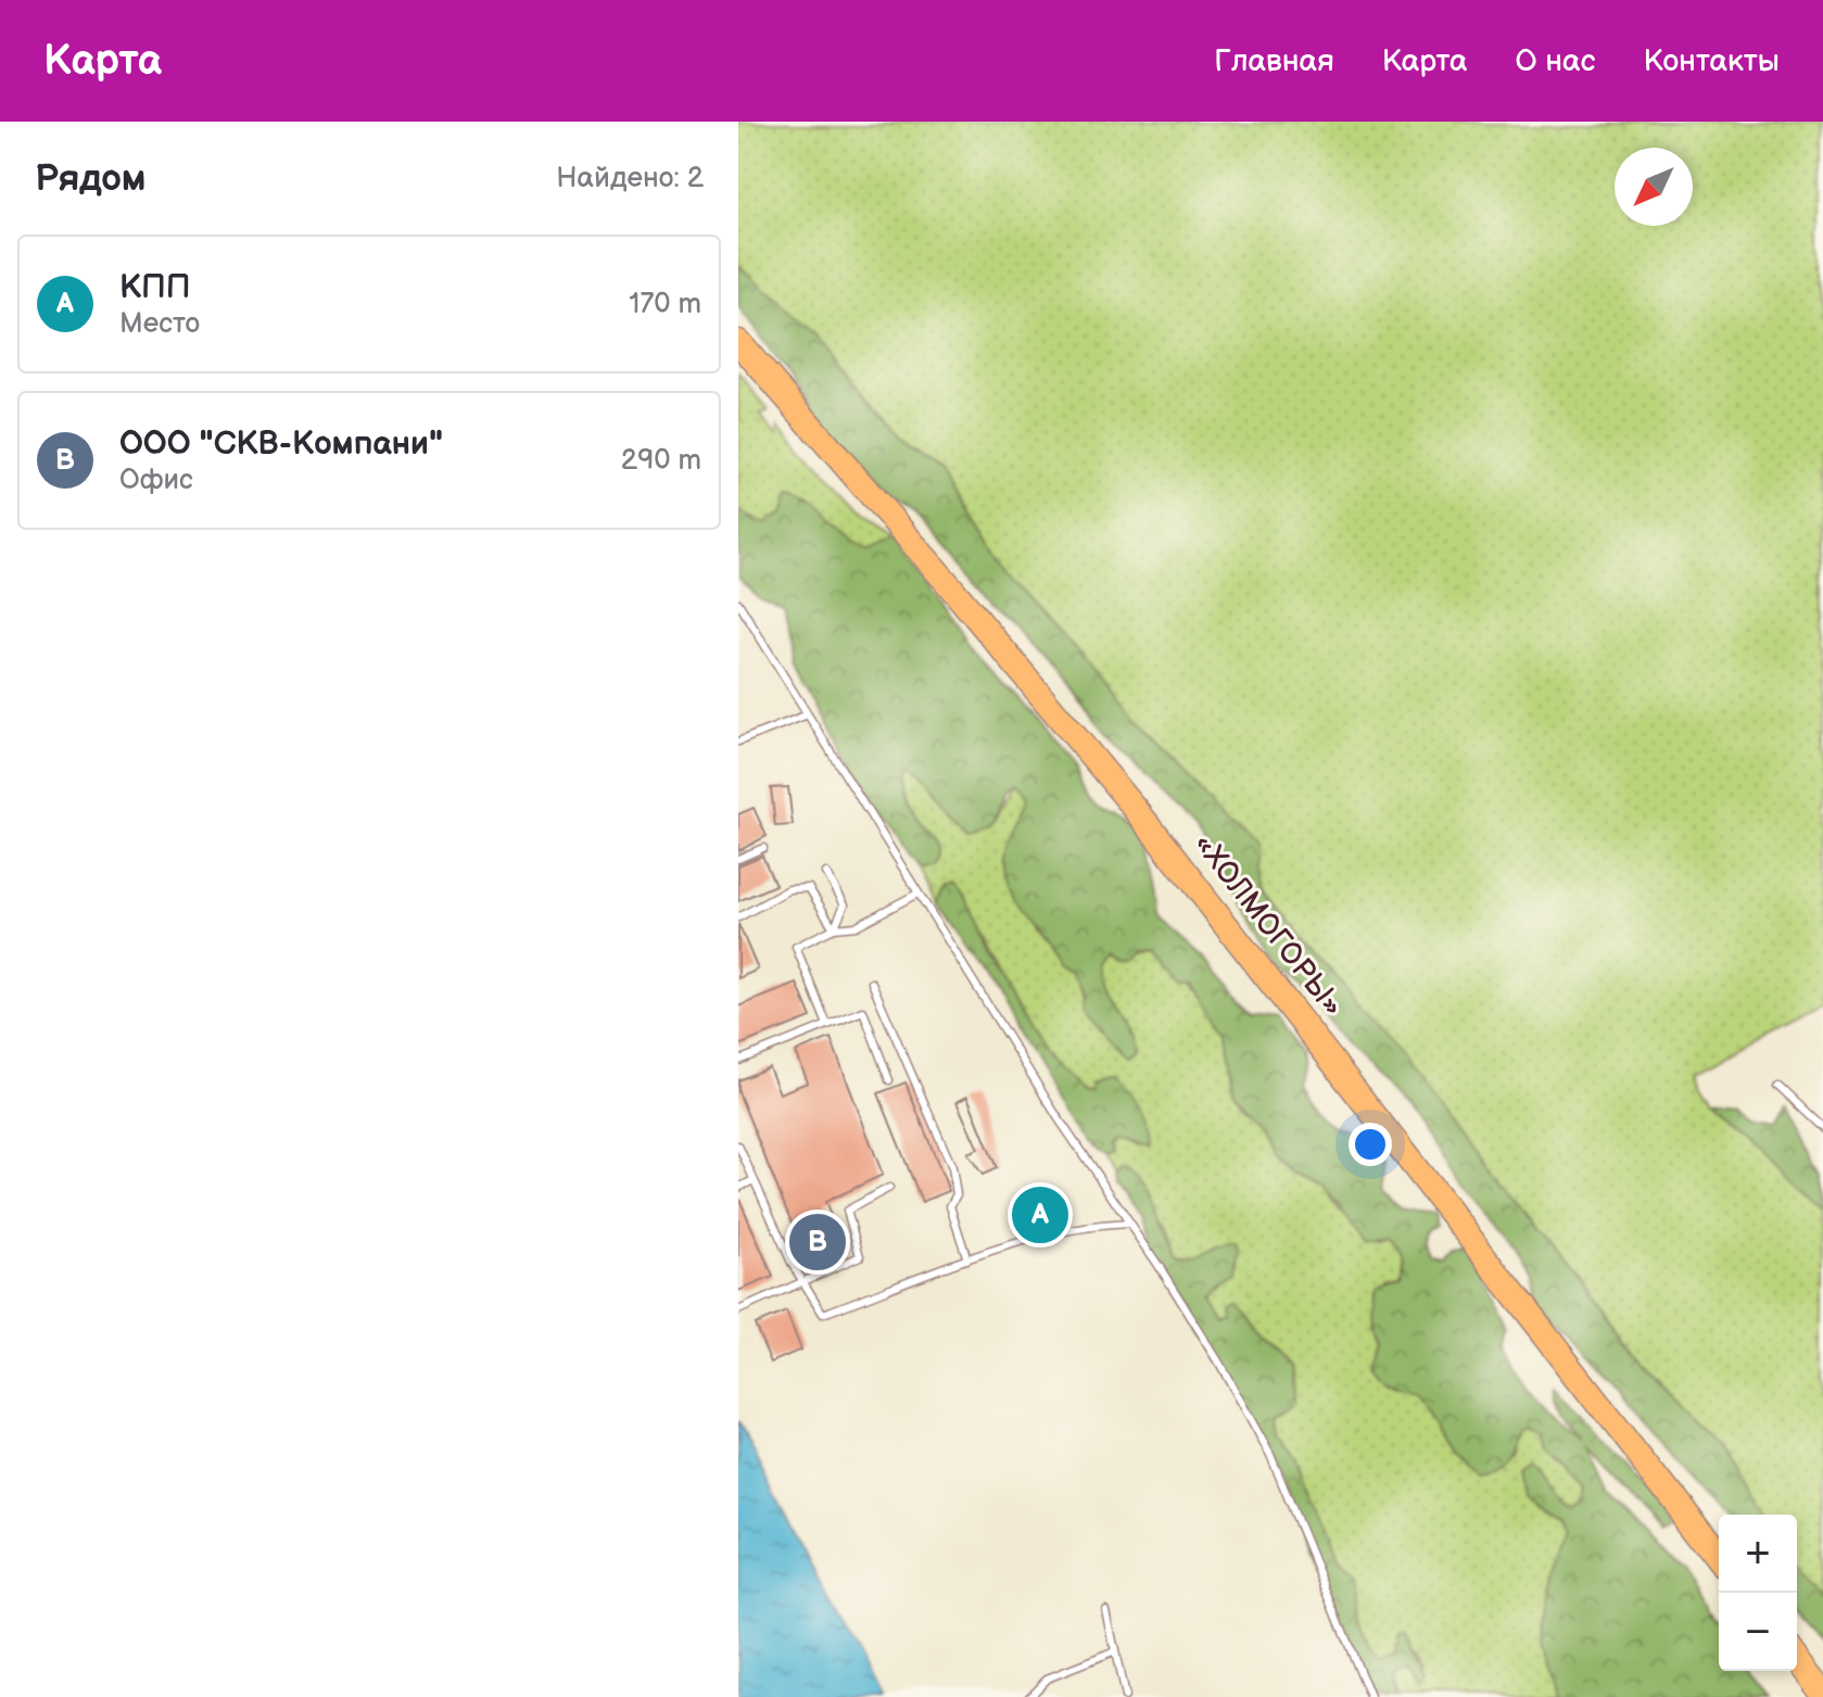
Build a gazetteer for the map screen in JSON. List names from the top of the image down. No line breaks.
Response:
{"streets":{"highway":["«ХОЛМОГОРЫ»"]},"north":"bottom left","page":{"header":"Карта","nav":["Главная","Карта","О нас","Контакты"],"heading":["Рядом","Найдено: 2"],"list":[{"mark":"A","name":"КПП","note":"Место","value":"170 m"},{"mark":"B","name":"ООО \"СКВ-Компани\"","note":"Офис","value":"290 m"}],"pins":["A","B"],"map_buttons":["+","−"]}}
